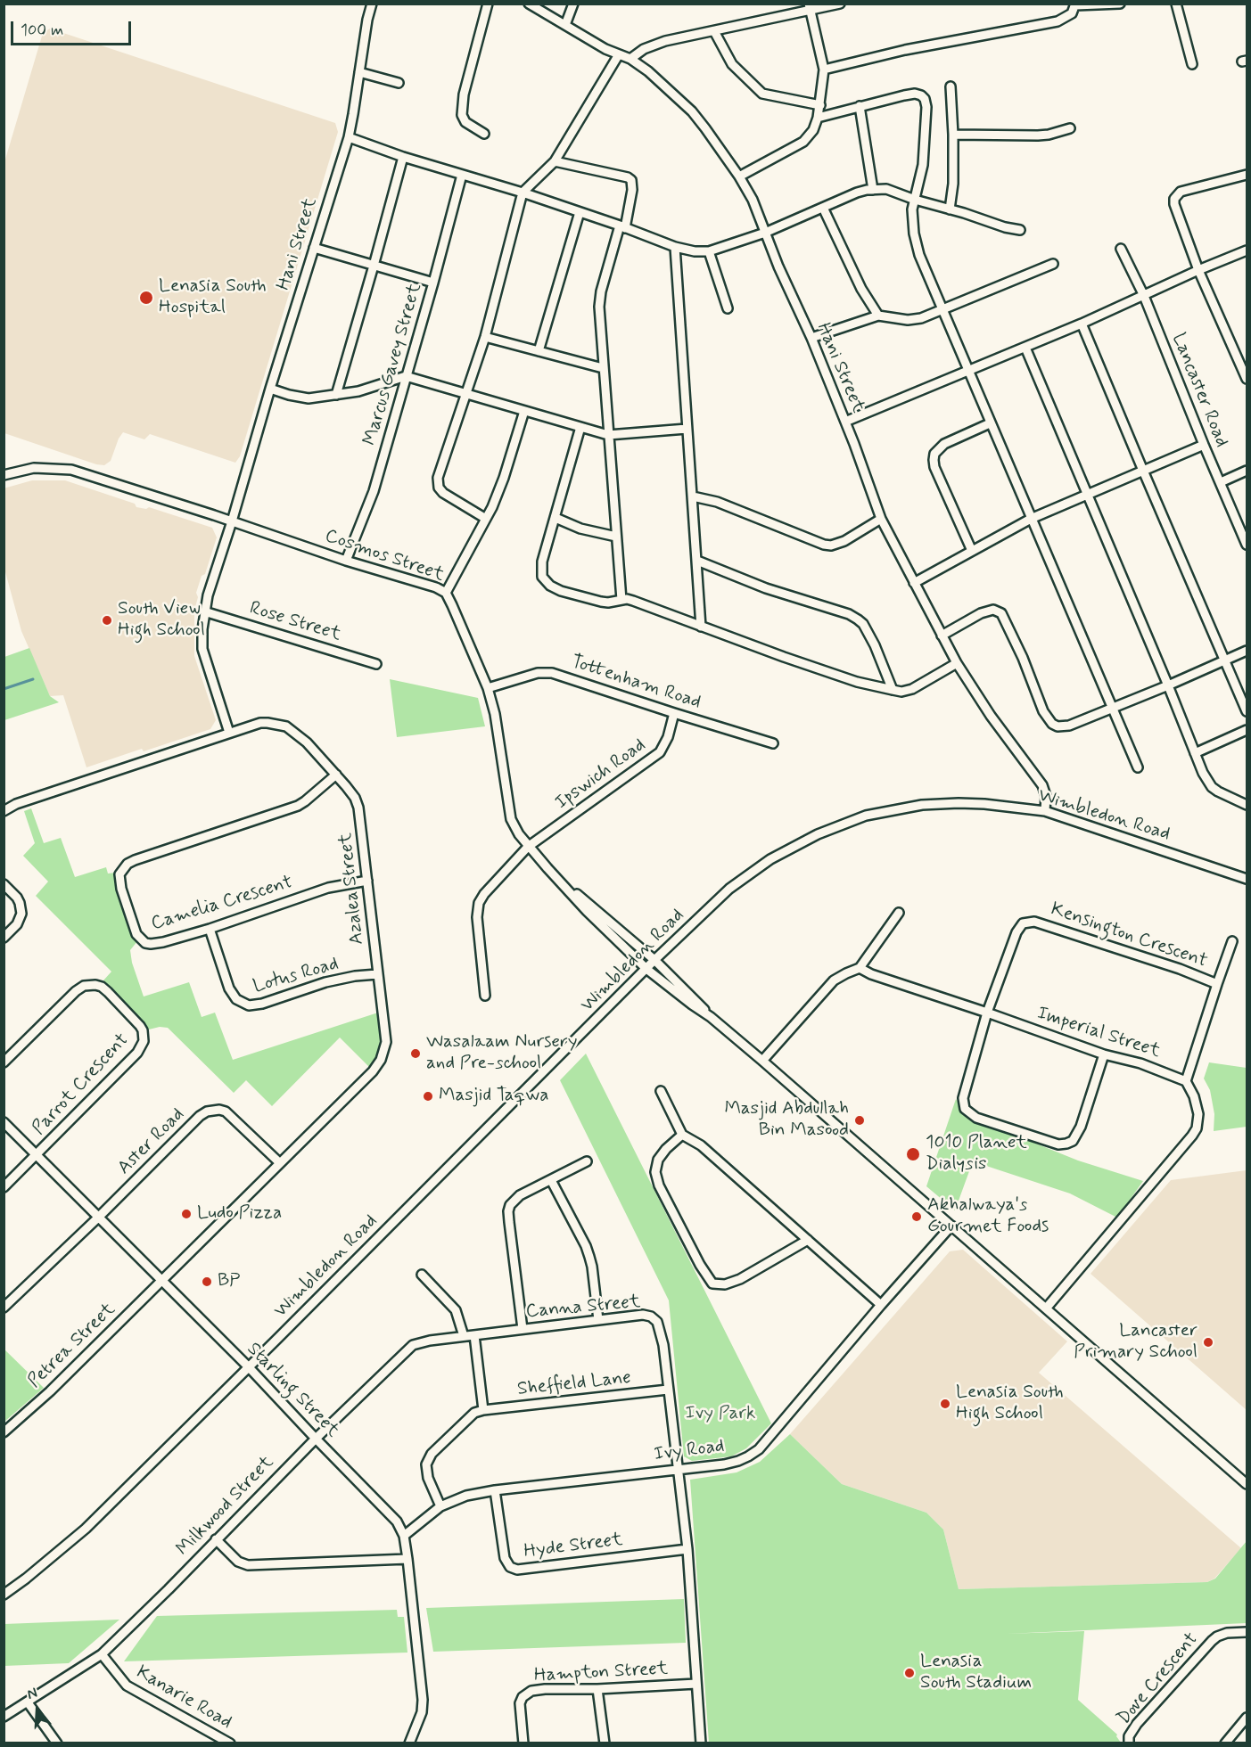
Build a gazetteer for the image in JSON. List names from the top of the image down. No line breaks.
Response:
{"streets":{"street":["Hani Street","Marcus Gavey Street","Lancaster Road","Cosmos Street","Rose Street","Tottenham Road","Ipswich Road","Wimbledon Road","Azalea Street","Camelia Crescent","Kensington Crescent","Lotus Road","Imperial Street","Parrot Crescent","Aster Road","Canna Street","Petrea Street","Sheffield Lane","Starling Street","Ivy Road","Milkwood Street","Hyde Street","Hampton Street","Dove Crescent","Kanarie Road"]},"crossings":[["Hani Street","Cosmos Street"],["Hani Street","Rose Street"],["Hani Street","Wimbledon Road"],["Hani Street","Azalea Street"],["Marcus Gavey Street","Cosmos Street"],["Cosmos Street","Tottenham Road"],["Cosmos Street","Ipswich Road"],["Cosmos Street","Wimbledon Road"],["Tottenham Road","Ipswich Road"],["Wimbledon Road","Starling Street"],["Azalea Street","Camelia Crescent"],["Azalea Street","Lotus Road"],["Azalea Street","Aster Road"],["Azalea Street","Petrea Street"],["Azalea Street","Starling Street"],["Camelia Crescent","Lotus Road"],["Kensington Crescent","Imperial Street"],["Parrot Crescent","Starling Street"],["Aster Road","Starling Street"],["Canna Street","Sheffield Lane"],["Canna Street","Ivy Road"],["Canna Street","Milkwood Street"],["Canna Street","Hyde Street"],["Canna Street","Hampton Street"],["Petrea Street","Starling Street"],["Starling Street","Ivy Road"],["Starling Street","Milkwood Street"],["Ivy Road","Hyde Street"],["Milkwood Street","Kanarie Road"]],"parks":["Ivy Park"],"places":["Lenasia South Hospital","South View High School","Wasalaam Nursery and Pre-school","Masjid Taqwa","Masjid Abdullah Bin Masood","1010 Planet Dialysis","Ludo Pizza","Akhalwaya's Gourmet Foods","BP","Lancaster Primary School","Lenasia South High School","Lenasia South Stadium"],"scale_bar":"100 m","north":"top"}
